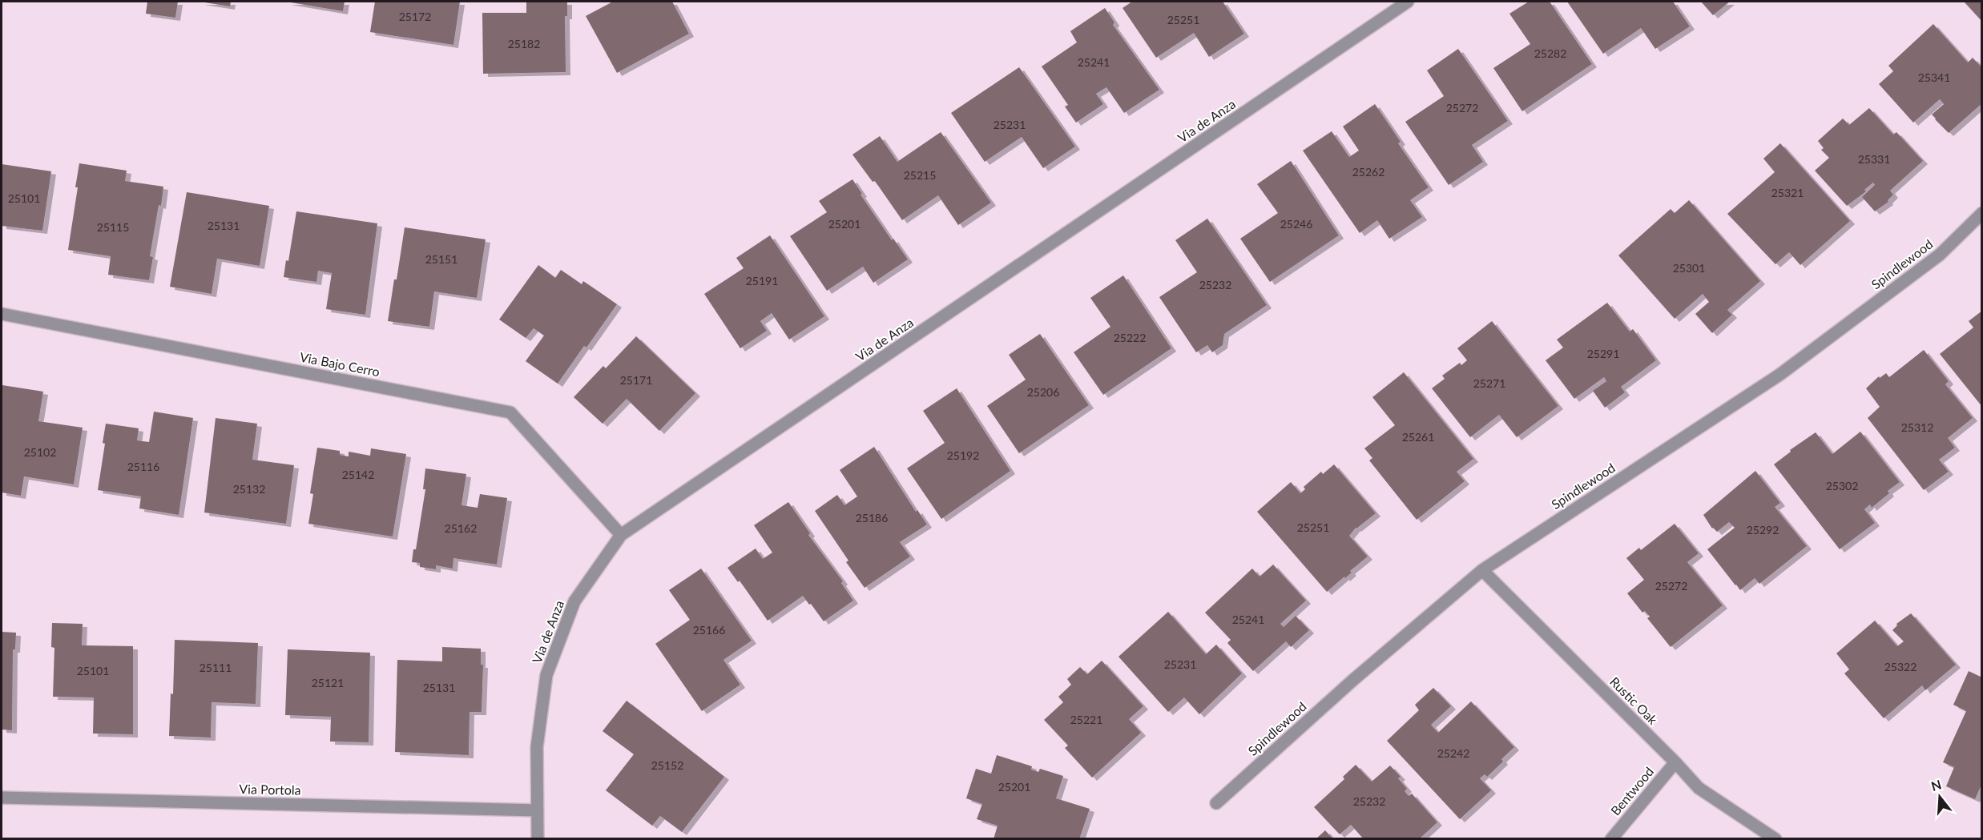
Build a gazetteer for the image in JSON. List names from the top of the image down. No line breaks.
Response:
{"streets":{"street":["Via de Anza","Spindlewood","Via Bajo Cerro","Rustic Oak","Via Portola","Bentwood"]},"crossings":[["Via de Anza","Via Bajo Cerro"],["Via de Anza","Via Portola"],["Spindlewood","Rustic Oak"],["Rustic Oak","Bentwood"]],"house_numbers":["25172","25251","25182","25282","25241","25341","25272","25231","25331","25262","25215","25321","25101","25201","25246","25131","25115","25151","25301","25191","25232","25222","25291","25171","25271","25206","25312","25261","25102","25192","25116","25142","25302","25132","25186","25251","25162","25292","25272","25241","25166","25231","25322","25111","25101","25121","25131","25221","25242","25152","25201","25232"],"north":"top"}
